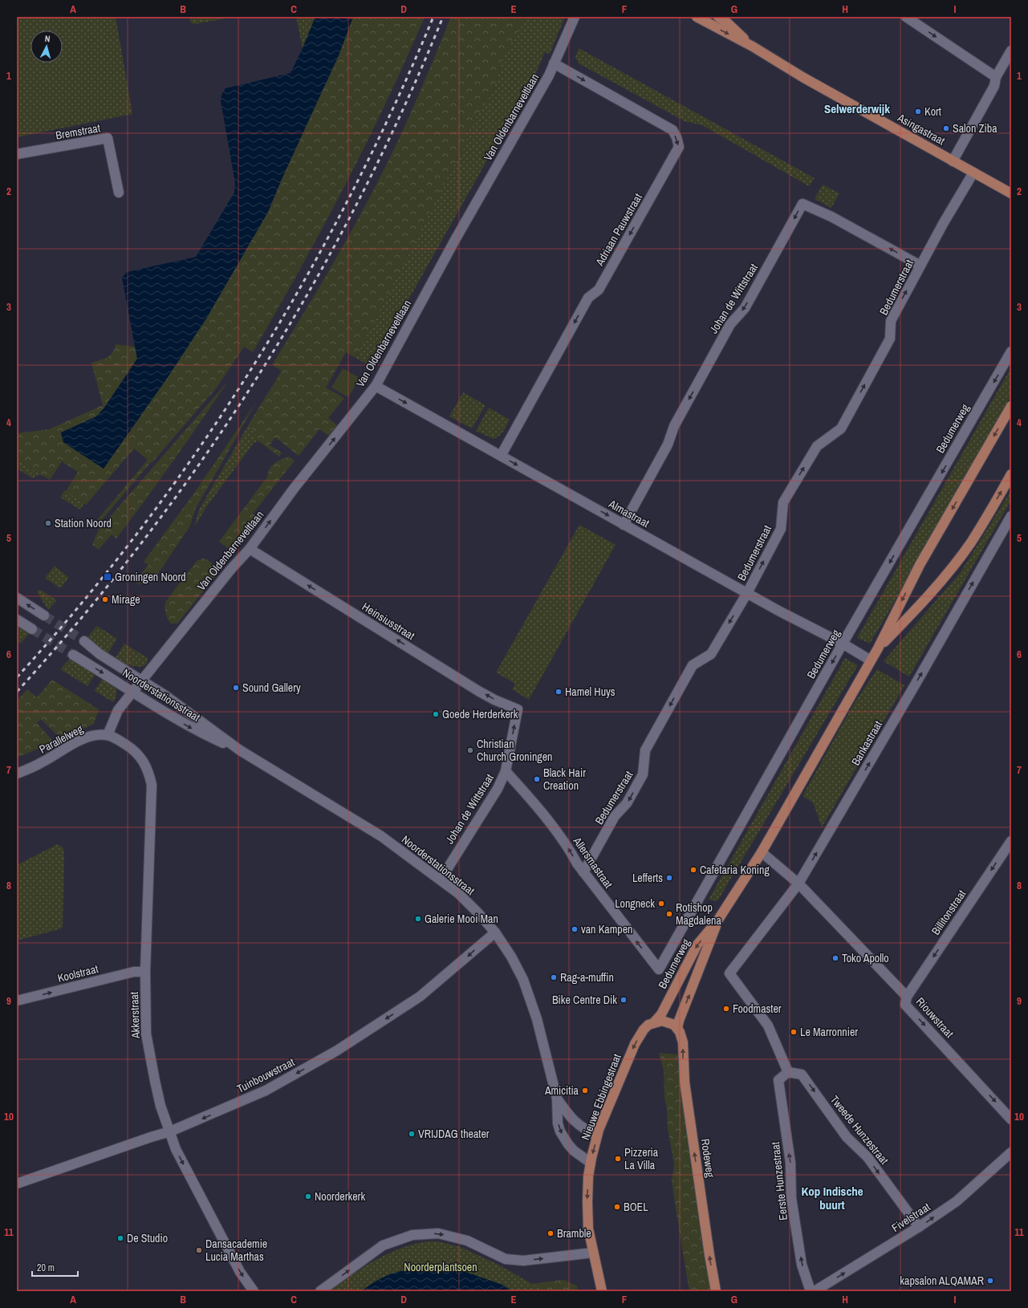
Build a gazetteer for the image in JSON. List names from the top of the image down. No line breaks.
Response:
{"streets":{"main road":["Asingastraat","Bedumerweg","Nieuwe Ebbingestraat","Rodeweg"],"street":["Van Oldenbarneveltlaan","Bremstraat","Adriaan Pauwstraat","Bedumerstraat","Johan de Wittstraat","Almastraat","Heinsiusstraat","Noorderstationsstraat","Parallelweg","Bankastraat","Allersmastraat","Billitonstraat","Koolstraat","Akkerstraat","Riouwstraat","Tuinbouwstraat","Tweede Hunzestraat","Eerste Hunzestraat","Fivelstraat"]},"crossings":[["Van Oldenbarneveltlaan","Adriaan Pauwstraat"],["Van Oldenbarneveltlaan","Almastraat"],["Van Oldenbarneveltlaan","Heinsiusstraat"],["Van Oldenbarneveltlaan","Noorderstationsstraat"],["Asingastraat","Bedumerstraat"],["Adriaan Pauwstraat","Almastraat"],["Bedumerstraat","Johan de Wittstraat"],["Bedumerstraat","Almastraat"],["Bedumerstraat","Allersmastraat"],["Johan de Wittstraat","Almastraat"],["Johan de Wittstraat","Heinsiusstraat"],["Johan de Wittstraat","Noorderstationsstraat"],["Johan de Wittstraat","Allersmastraat"],["Bedumerweg","Almastraat"],["Bedumerweg","Allersmastraat"],["Bedumerweg","Riouwstraat"],["Bedumerweg","Nieuwe Ebbingestraat"],["Bedumerweg","Rodeweg"],["Noorderstationsstraat","Tuinbouwstraat"],["Noorderstationsstraat","Nieuwe Ebbingestraat"],["Parallelweg","Akkerstraat"],["Bankastraat","Riouwstraat"],["Bankastraat","Tweede Hunzestraat"],["Bankastraat","Eerste Hunzestraat"],["Billitonstraat","Riouwstraat"],["Koolstraat","Akkerstraat"],["Akkerstraat","Tuinbouwstraat"],["Tweede Hunzestraat","Eerste Hunzestraat"],["Tweede Hunzestraat","Fivelstraat"]],"one_way":["Almastraat","Heinsiusstraat","Bankastraat","Allersmastraat","Billitonstraat","Koolstraat","Riouwstraat","Tuinbouwstraat","Nieuwe Ebbingestraat","Tweede Hunzestraat","Rodeweg","Eerste Hunzestraat","Fivelstraat"],"districts":["Selwerderwijk","Kop Indische buurt"],"parks":["Noorderplantsoen"],"places":{"other":["Kort","Salon Ziba","Station Noord","Mirage","Sound Gallery","Hamel Huys","Goede Herderkerk","Christian Church Groningen","Black Hair Creation","Cafetaria Koning","Lefferts","Longneck","Rotishop Magdalena","Galerie Mooi Man","van Kampen","Toko Apollo","Rag-a-muffin","Bike Centre Dik","Foodmaster","Le Marronnier","Amicitia","VRIJDAG theater","Pizzeria La Villa","Noorderkerk","BOEL","Bramble","De Studio","Dansacademie Lucia Marthas","kapsalon ALQAMAR"],"transit":["Groningen Noord"]},"scale_bar":"20 m","north":"top","grid":{"columns":["A","B","C","D","E","F","G","H","I"],"rows":["1","2","3","4","5","6","7","8","9","10","11"]}}
